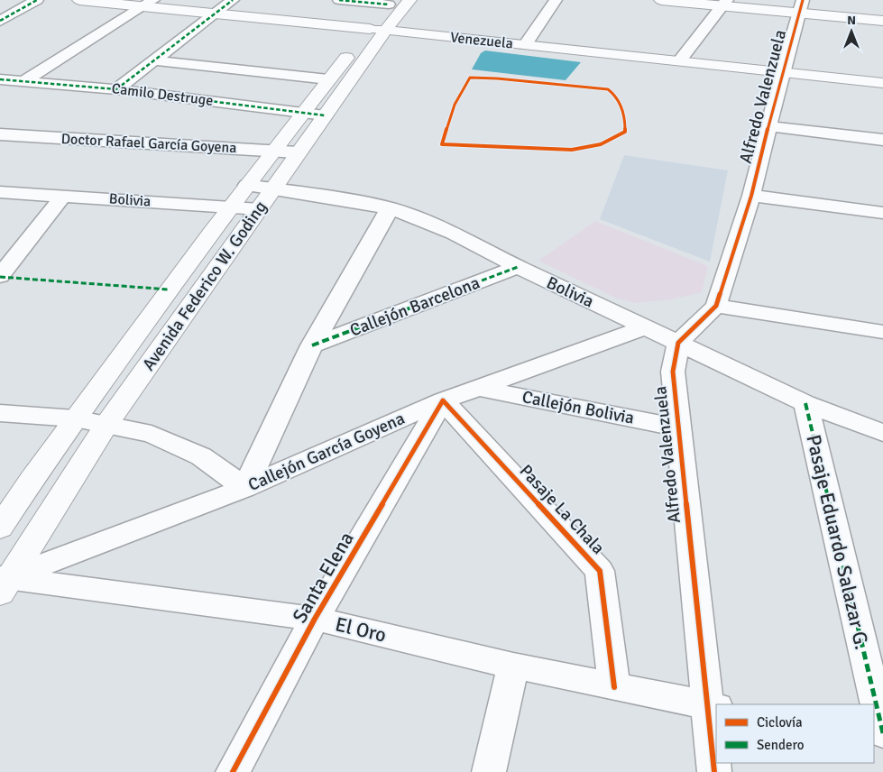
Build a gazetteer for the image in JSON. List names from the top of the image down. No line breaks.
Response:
{"streets":{"street":["Venezuela","Camilo Destruge","Alfredo Valenzuela","Doctor Rafael García Goyena","Bolivia","Avenida Federico W. Goding","Callejón Barcelona","Callejón Bolivia","Callejón García Goyena","Pasaje La Chala","Pasaje Eduardo Salazar G.","Santa Elena","El Oro"]},"crossings":[["Venezuela","Alfredo Valenzuela"],["Venezuela","Avenida Federico W. Goding"],["Camilo Destruge","Avenida Federico W. Goding"],["Alfredo Valenzuela","Bolivia"],["Alfredo Valenzuela","Callejón Bolivia"],["Alfredo Valenzuela","El Oro"],["Doctor Rafael García Goyena","Avenida Federico W. Goding"],["Bolivia","Avenida Federico W. Goding"],["Bolivia","Callejón Barcelona"],["Bolivia","Callejón García Goyena"],["Bolivia","Pasaje Eduardo Salazar G."],["Avenida Federico W. Goding","Callejón García Goyena"],["Avenida Federico W. Goding","El Oro"],["Callejón Bolivia","Callejón García Goyena"],["Callejón García Goyena","Pasaje La Chala"],["Callejón García Goyena","Santa Elena"],["Callejón García Goyena","El Oro"],["Pasaje La Chala","Santa Elena"],["Pasaje La Chala","El Oro"],["Santa Elena","El Oro"]],"legend":["Ciclovía","Sendero"],"north":"top"}
